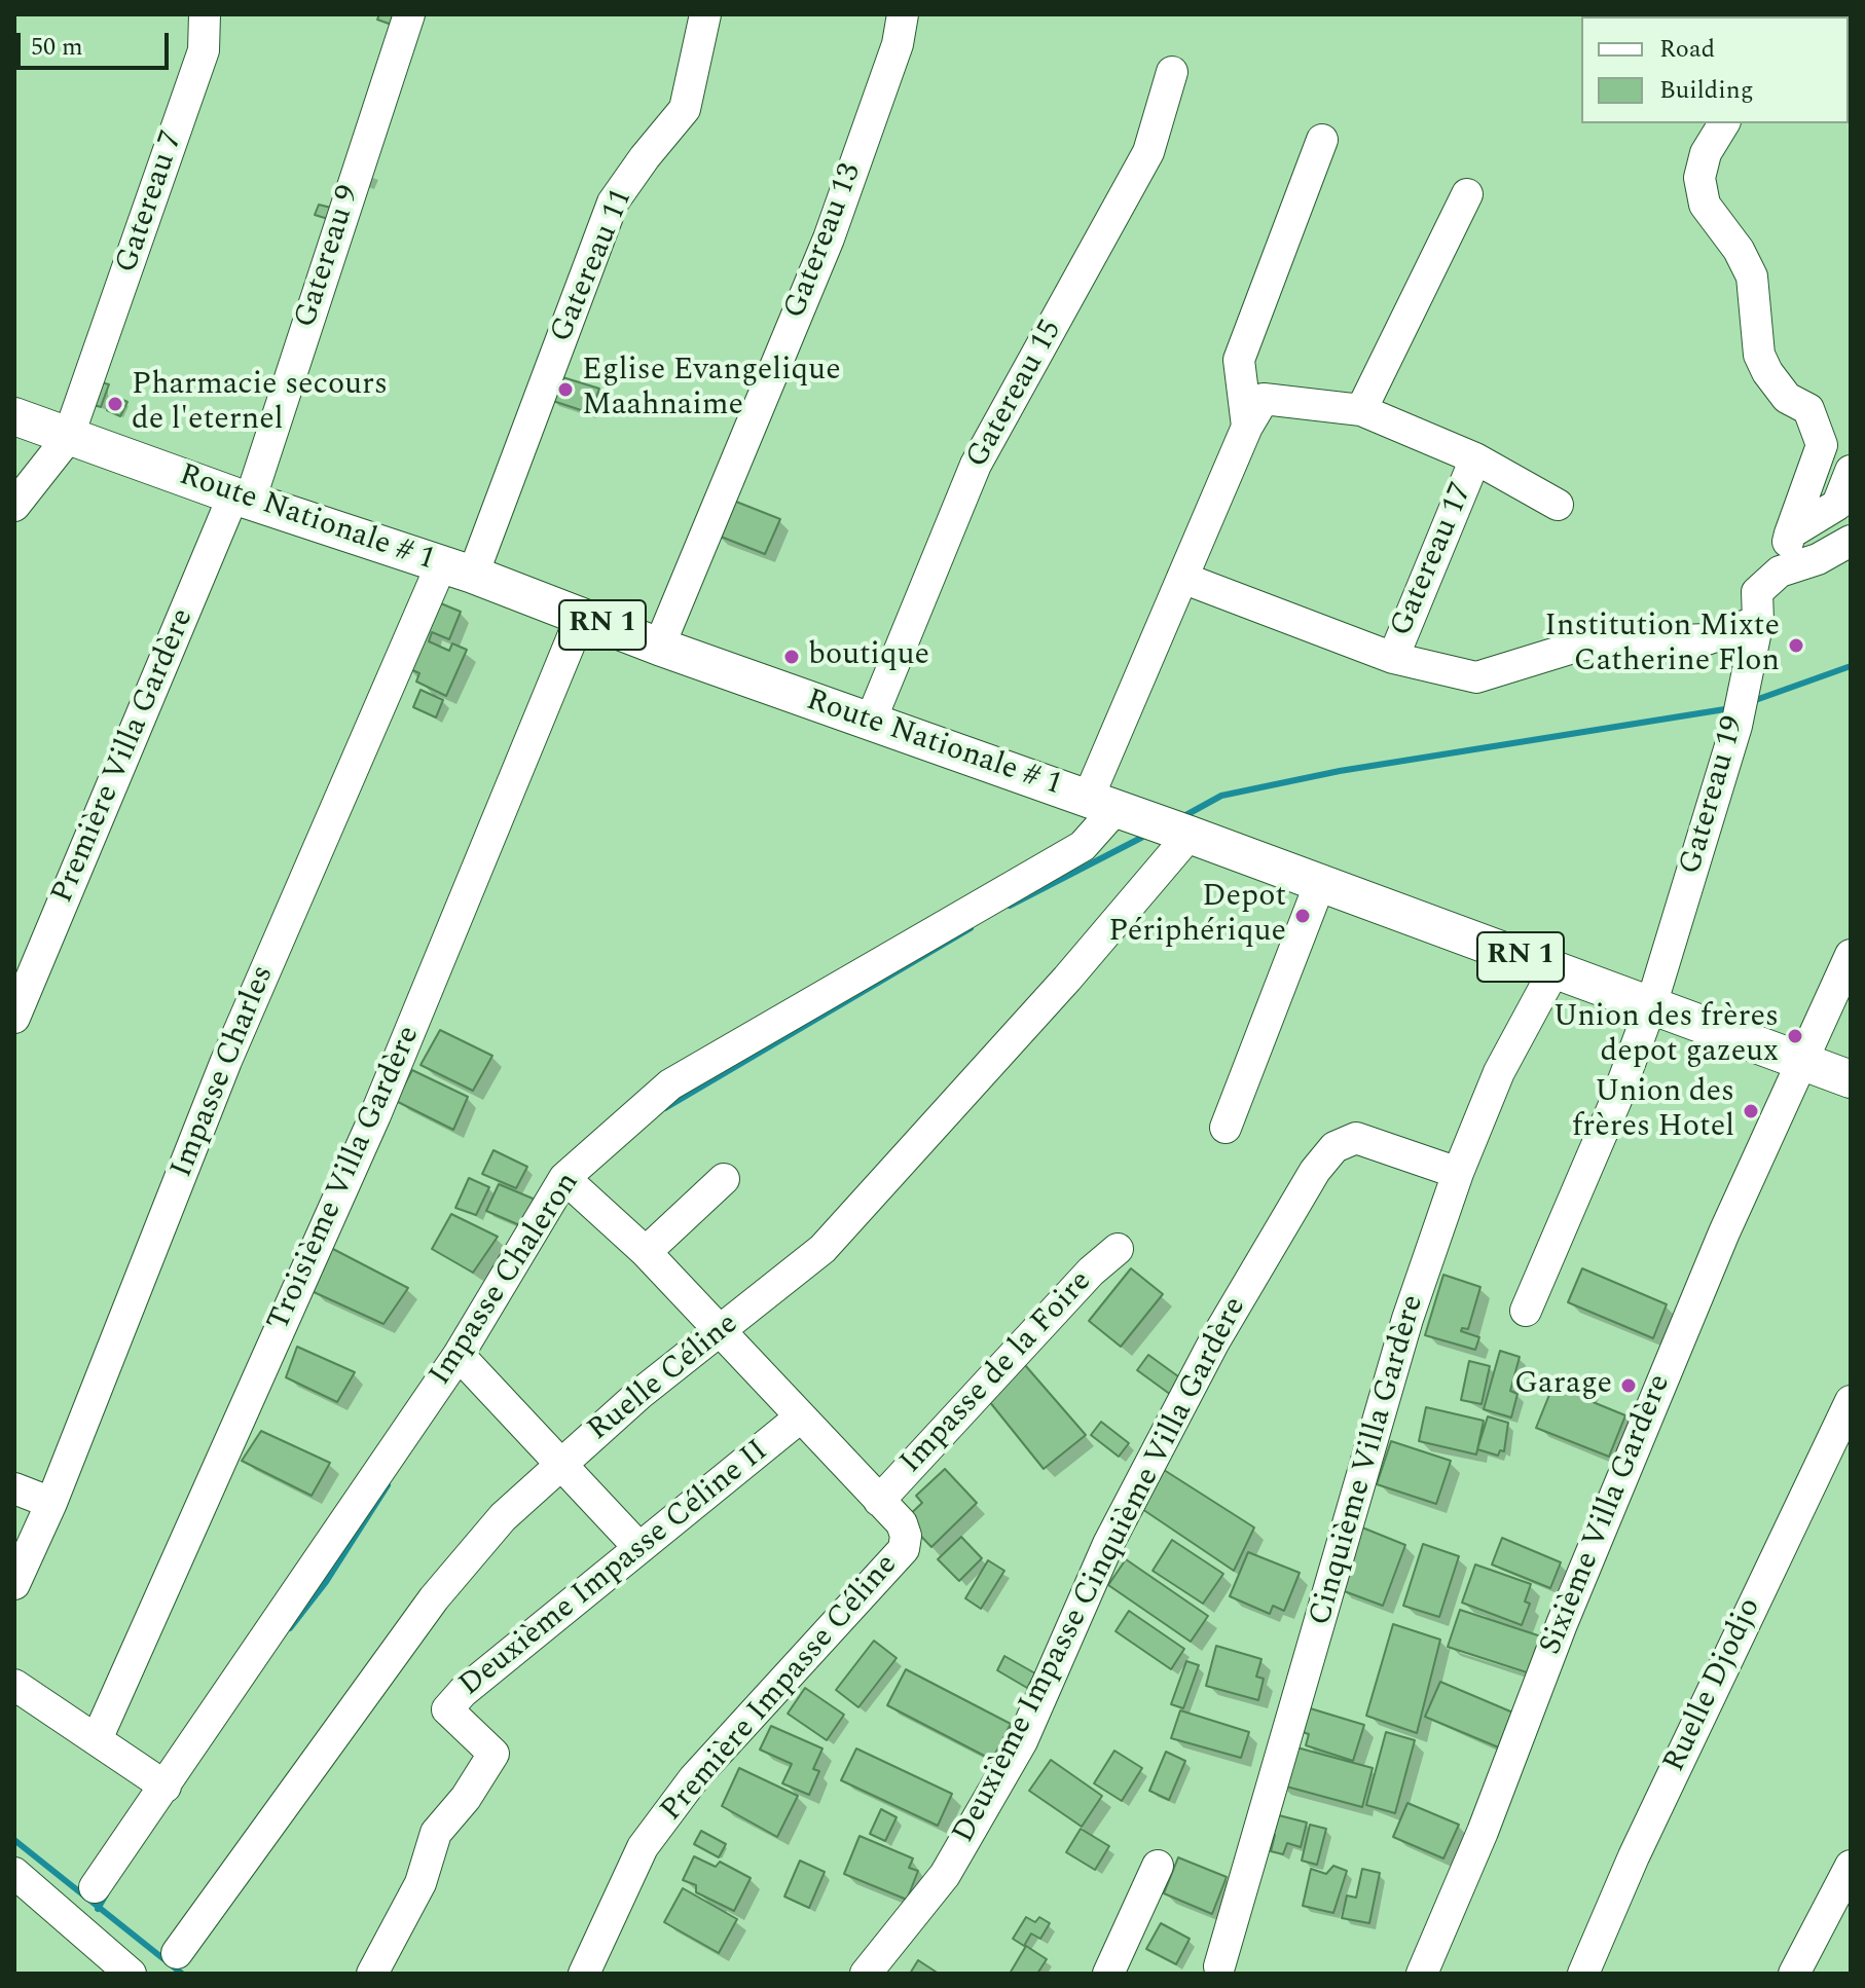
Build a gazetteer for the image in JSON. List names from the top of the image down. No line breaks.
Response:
{"streets":{"main road":["Route Nationale # 1","RN 1"],"street":["Gatereau 7","Gatereau 13","Gatereau 9","Gatereau 11","Gatereau 15","Gatereau 17","Première Villa Gardère","Gatereau 19","Impasse Charles","Troisième Villa Gardère","Impasse Chaleron","Impasse de la Foire","Ruelle Céline","Cinquième Villa Gardère","Sixième Villa Gardère","Deuxième Impasse Céline II","Deuxième Impasse Cinquième Villa Gardère","Ruelle Djodjo","Première Impasse Céline"]},"crossings":[["Gatereau 7","Route Nationale # 1"],["Gatereau 13","Route Nationale # 1"],["Gatereau 9","Route Nationale # 1"],["Gatereau 9","Première Villa Gardère"],["Gatereau 11","Route Nationale # 1"],["Gatereau 11","Impasse Charles"],["Gatereau 15","Route Nationale # 1"],["Route Nationale # 1","Gatereau 17"],["Route Nationale # 1","Première Villa Gardère"],["Route Nationale # 1","Gatereau 19"],["Route Nationale # 1","Impasse Charles"],["Route Nationale # 1","Troisième Villa Gardère"],["Route Nationale # 1","Impasse Chaleron"],["Route Nationale # 1","Ruelle Céline"],["Route Nationale # 1","Cinquième Villa Gardère"],["Route Nationale # 1","Sixième Villa Gardère"],["Gatereau 17","Gatereau 19"],["Gatereau 17","Impasse Chaleron"],["Impasse Chaleron","Première Impasse Céline"],["Impasse de la Foire","Première Impasse Céline"],["Ruelle Céline","Première Impasse Céline"],["Cinquième Villa Gardère","Deuxième Impasse Cinquième Villa Gardère"],["Deuxième Impasse Céline II","Première Impasse Céline"]],"places":["Eglise Evangelique Maahnaime","Pharmacie secours de l'eternel","Institution Mixte Catherine Flon","boutique","Depot Périphérique","Union des frères depot gazeux","Union des frères Hotel","Garage"],"legend":["Road","Building"],"scale_bar":"50 m"}
